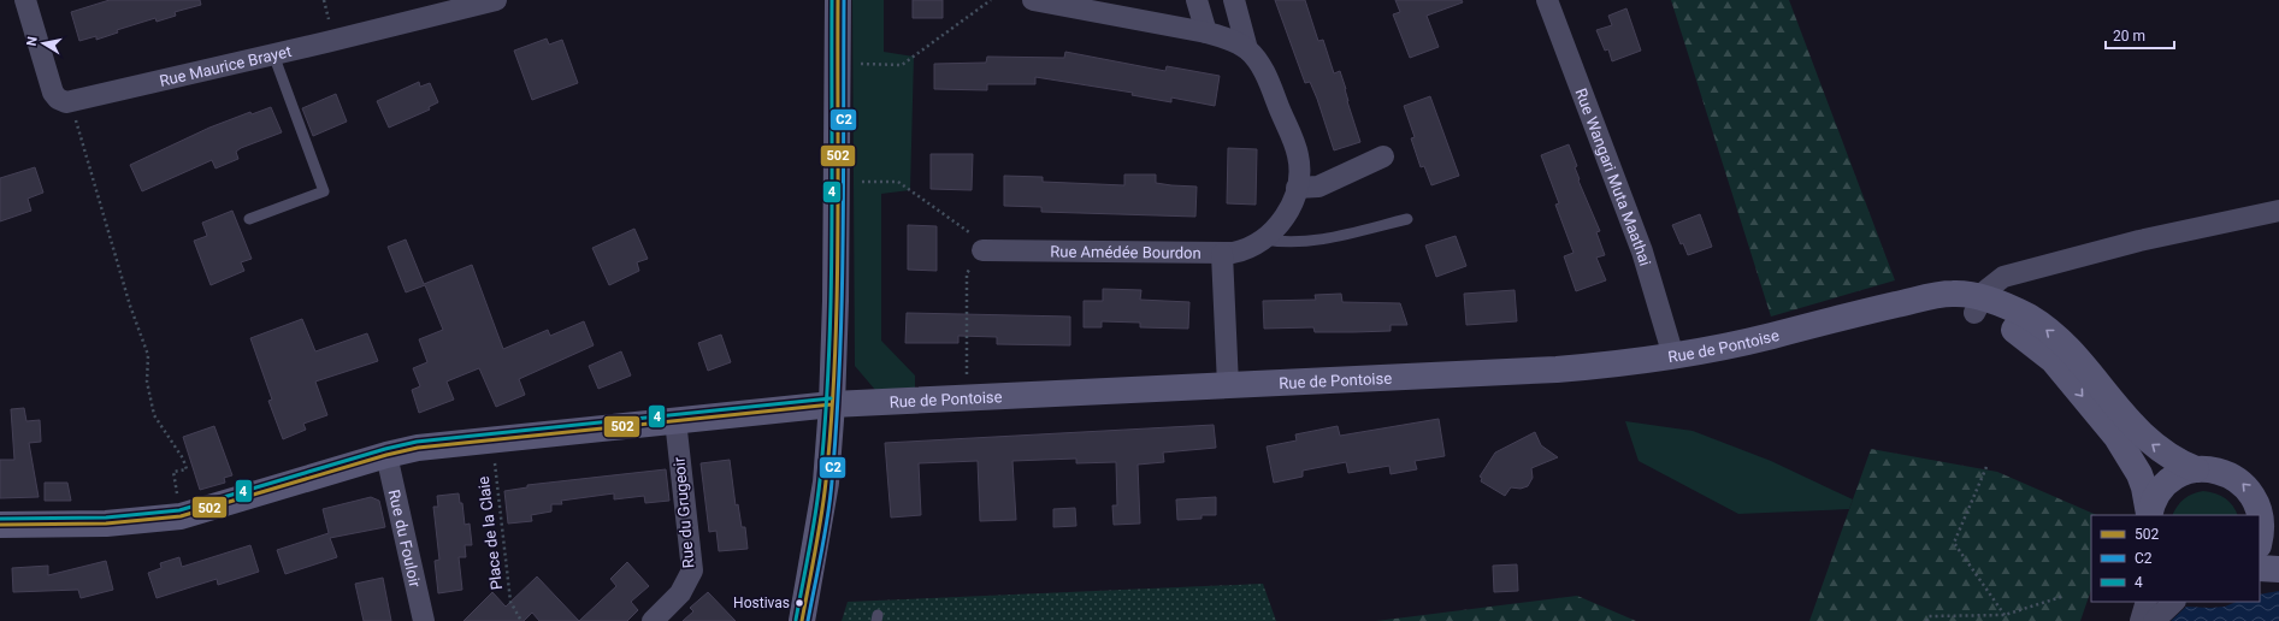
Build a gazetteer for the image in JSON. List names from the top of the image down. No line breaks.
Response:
{"streets":{"street":["Rue Maurice Brayet","Rue Wangari Muta Maathai","Rue Amédée Bourdon","Rue de Pontoise","Rue du Grugeoir","Rue du Fouloir"],"path":["Place de la Claie"]},"crossings":[["Rue Wangari Muta Maathai","Rue de Pontoise"],["Rue de Pontoise","Rue du Grugeoir"],["Rue de Pontoise","Place de la Claie"],["Rue de Pontoise","Rue du Fouloir"]],"places":["Hostivas"],"lines":["transit line 502","transit line C2","transit line 4"],"legend":["502","C2","4"],"scale_bar":"20 m","north":"left"}
